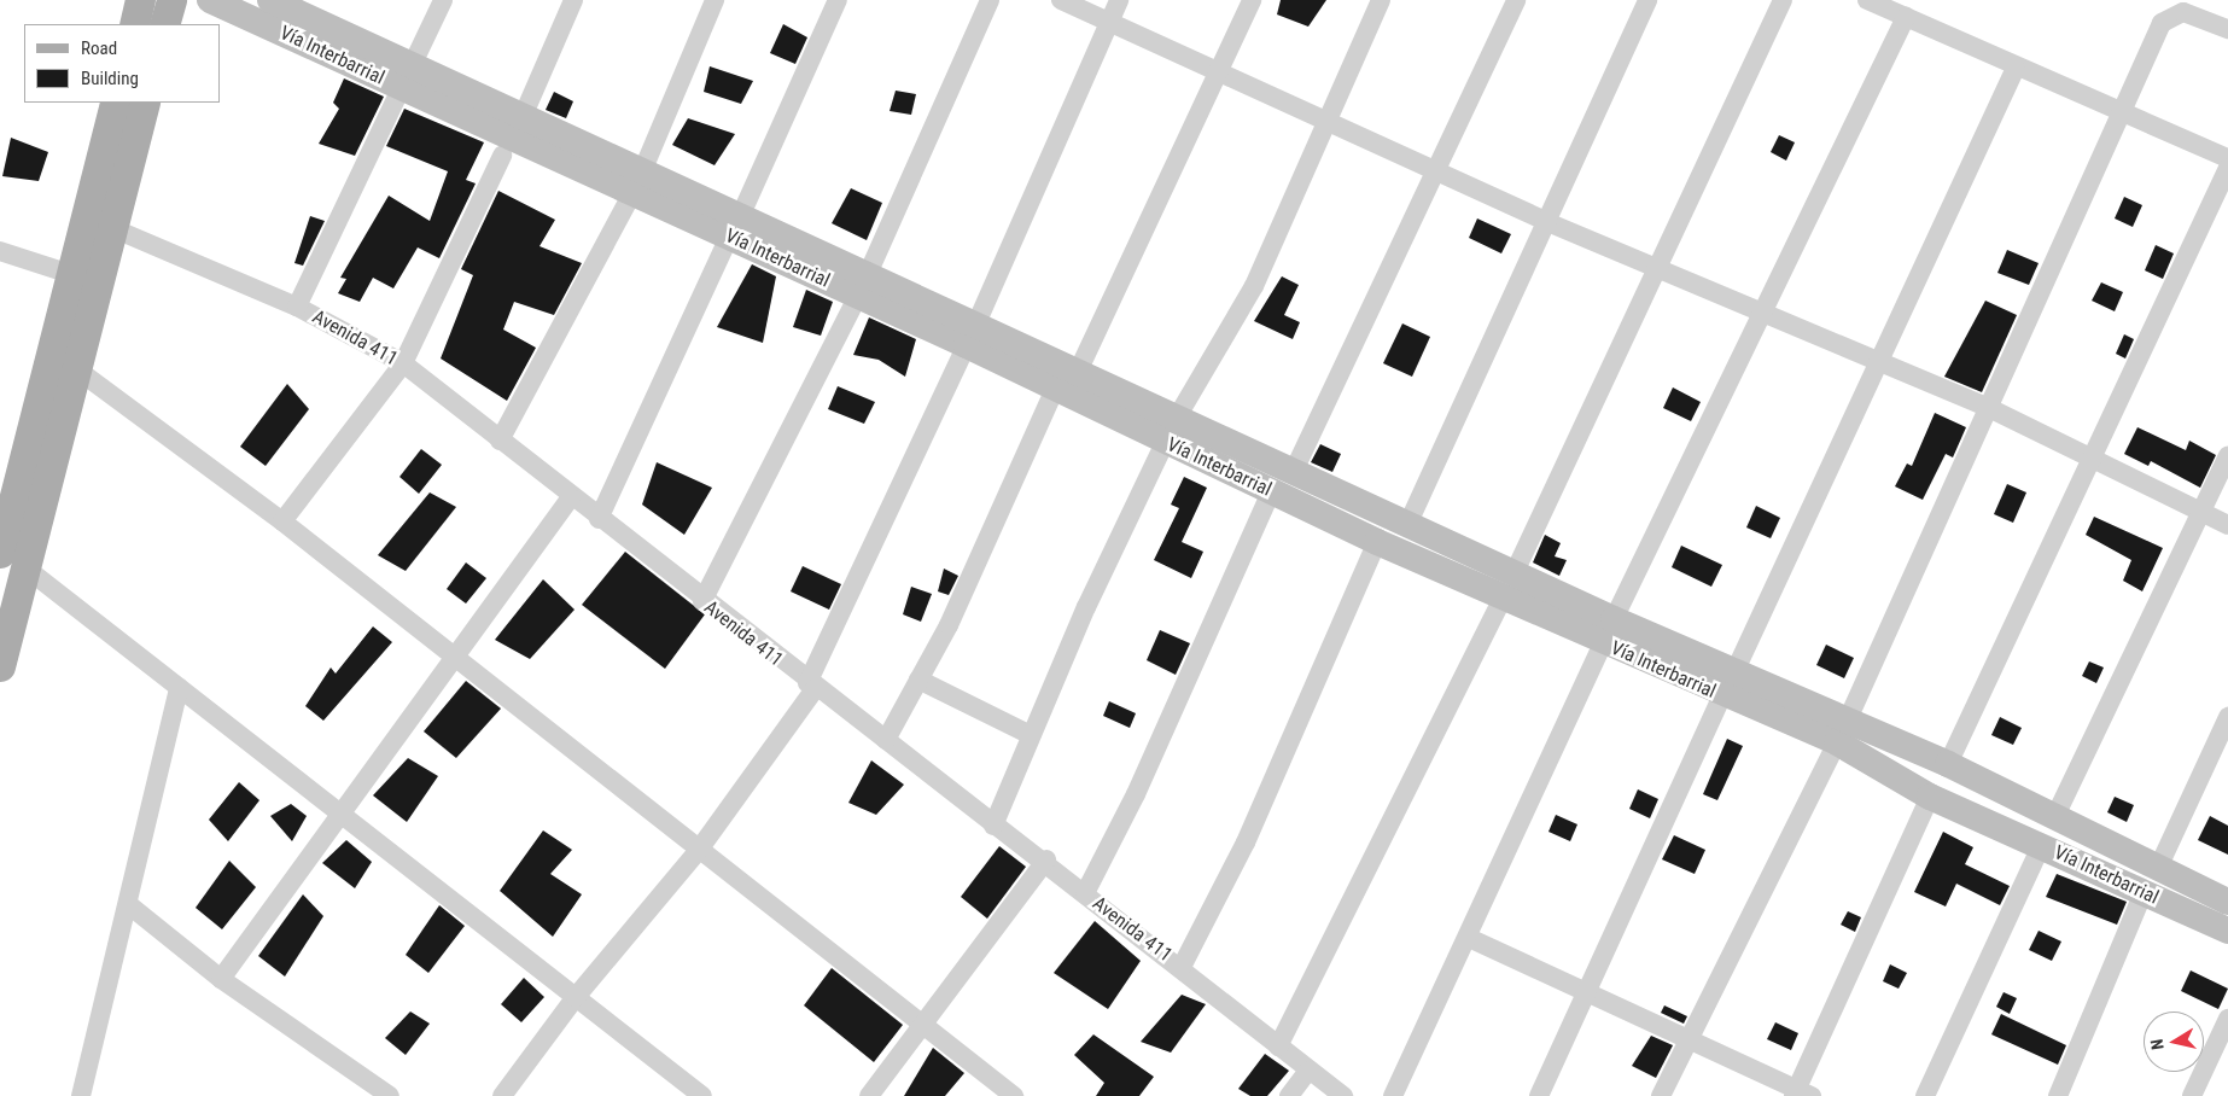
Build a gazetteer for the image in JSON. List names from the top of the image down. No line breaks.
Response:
{"streets":{"main road":["Vía Interbarrial"],"street":["Avenida 411"]},"legend":["Road","Building"],"north":"left"}
